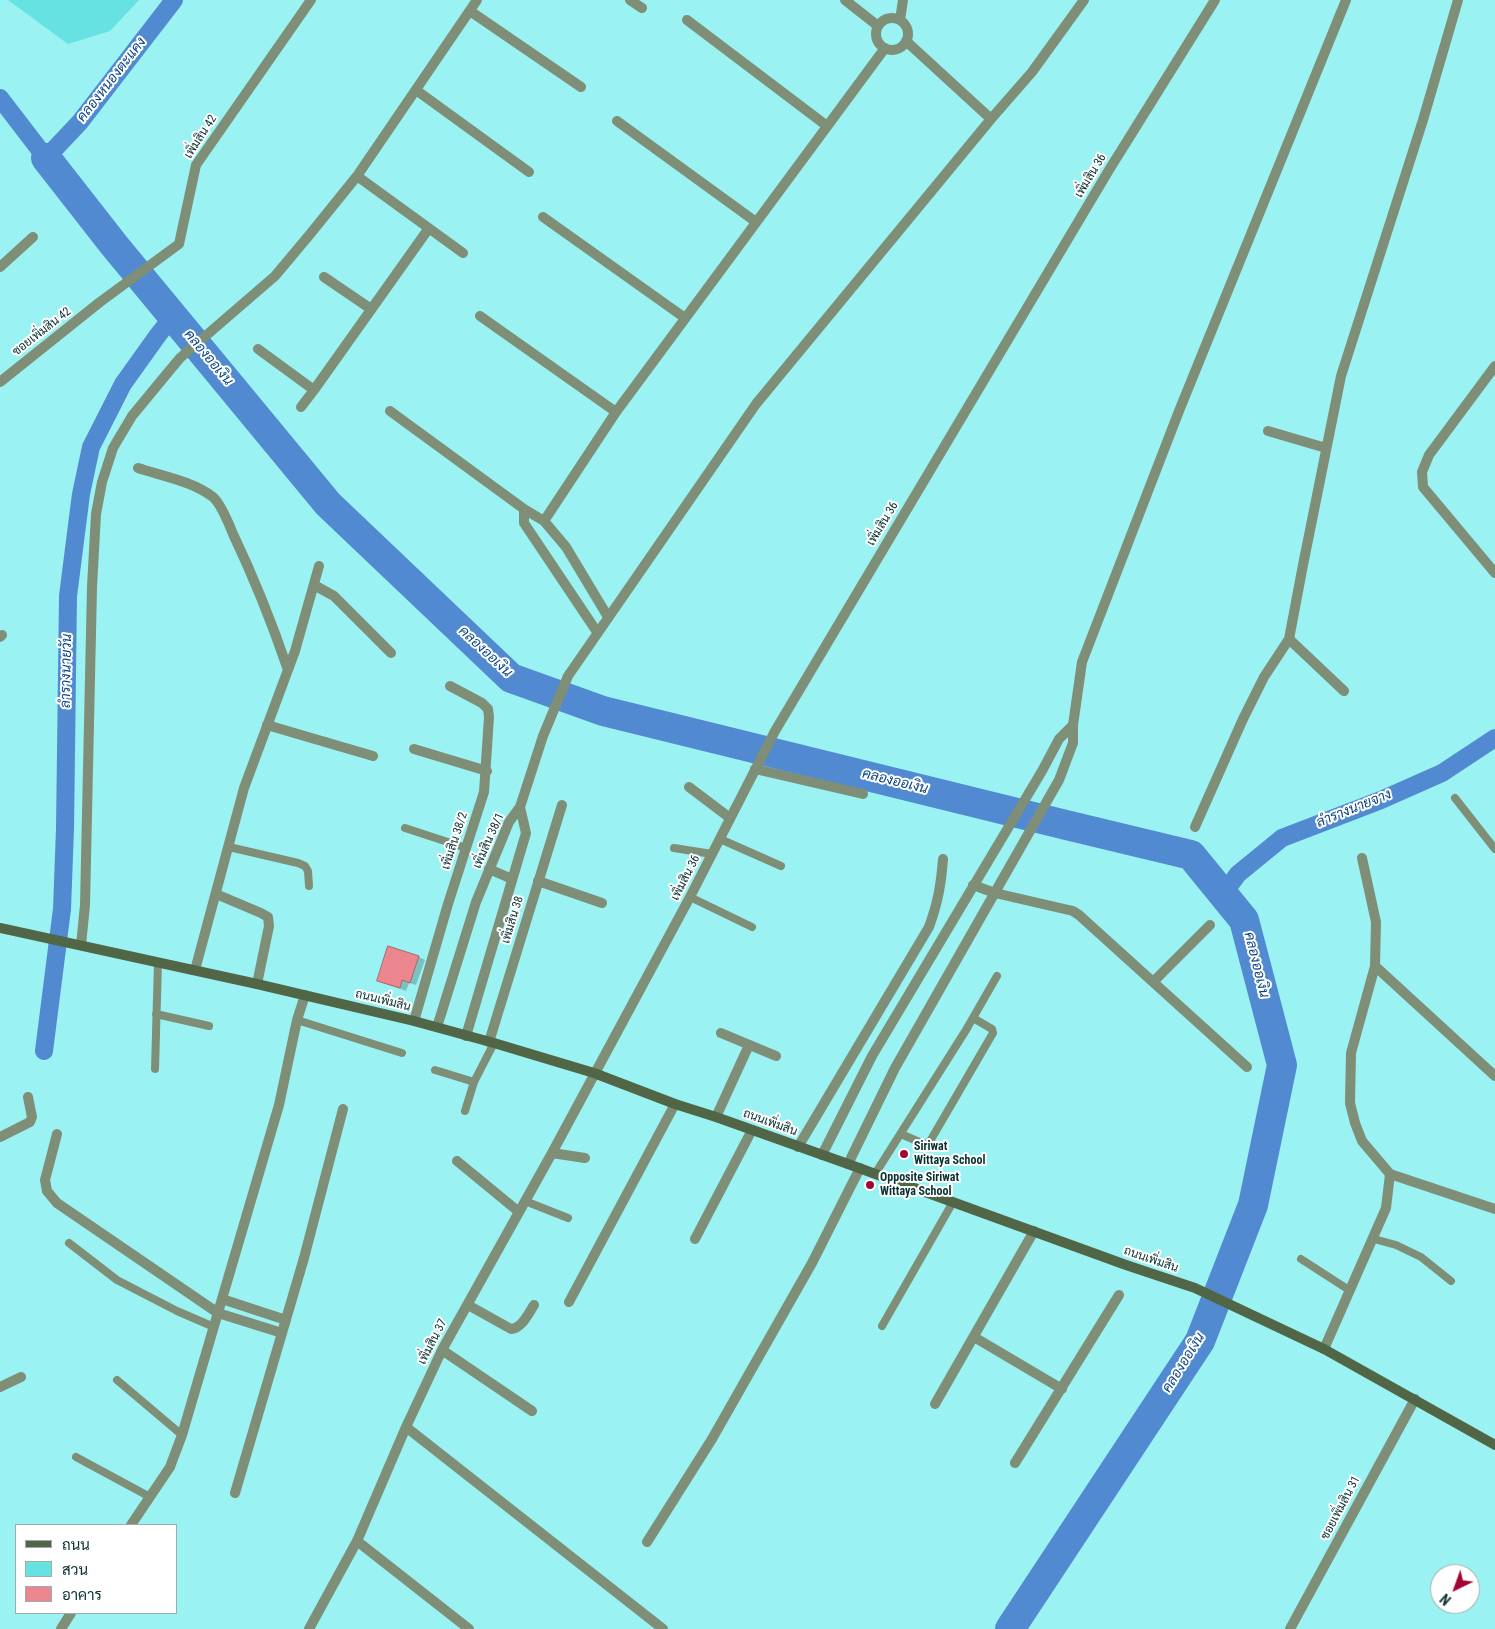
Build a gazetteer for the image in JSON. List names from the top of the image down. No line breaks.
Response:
{"streets":{"street":["เพิ่มสิน 42","เพิ่มสิน 36","ซอยเพิ่มสิน 42","เพิ่มสิน 38/2","เพิ่มสิน 38/1","เพิ่มสิน 38","ถนนเพิ่มสิน","เพิ่มสิน 37","ซอยเพิ่มสิน 31"]},"crossings":[["เพิ่มสิน 42","ซอยเพิ่มสิน 42"],["เพิ่มสิน 36","ถนนเพิ่มสิน"],["เพิ่มสิน 36","เพิ่มสิน 37"],["เพิ่มสิน 38/2","ถนนเพิ่มสิน"],["เพิ่มสิน 38/1","ถนนเพิ่มสิน"],["เพิ่มสิน 38","ถนนเพิ่มสิน"],["ถนนเพิ่มสิน","เพิ่มสิน 37"],["ถนนเพิ่มสิน","ซอยเพิ่มสิน 31"]],"water":["คลองหนองตะแคง","คลองออเงิน","ลำรางนายวัน","ลำรางนายจาง"],"places":["Siriwat Wittaya School","Opposite Siriwat Wittaya School"],"legend":["ถนน","สวน","อาคาร"],"north":"bottom left"}
